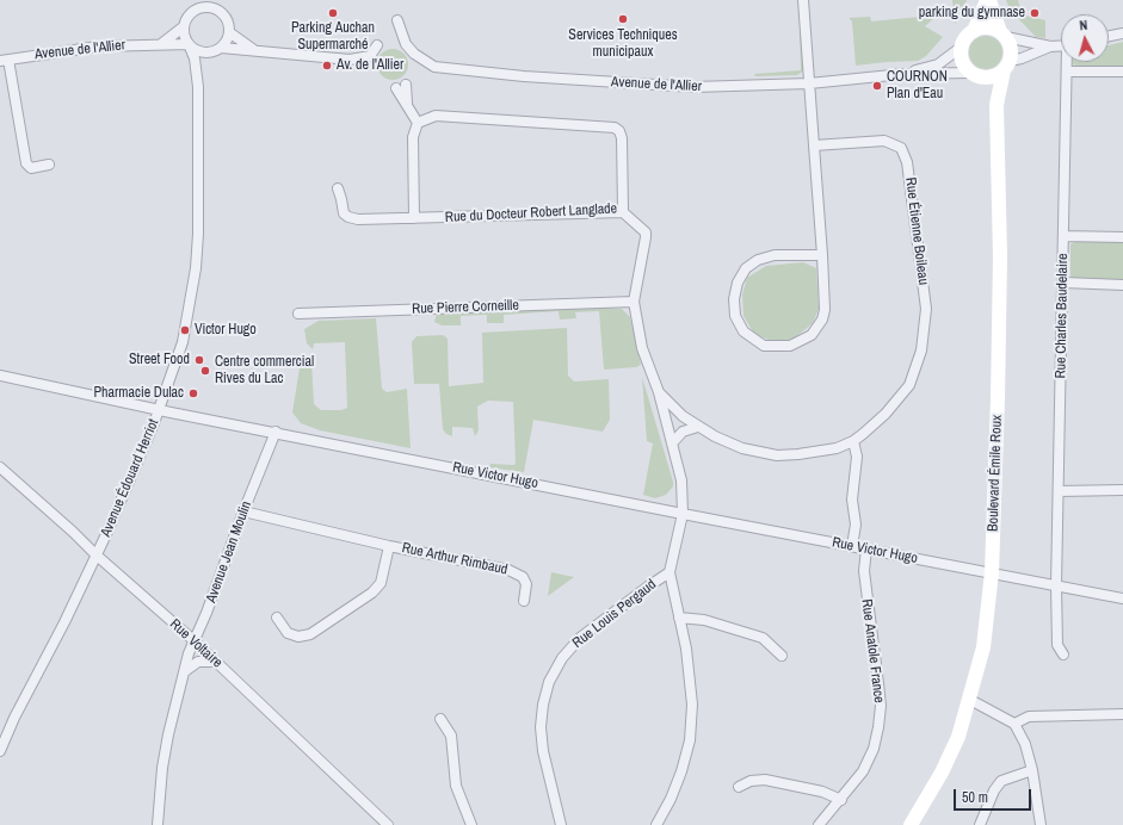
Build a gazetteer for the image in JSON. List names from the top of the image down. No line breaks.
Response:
{"streets":{"main road":["Boulevard Émile Roux"],"street":["Avenue de l'Allier","Rue du Docteur Robert Langlade","Rue Étienne Boileau","Rue Pierre Corneille","Rue Charles Baudelaire","Rue Victor Hugo","Avenue Édouard Herriot","Avenue Jean Moulin","Rue Arthur Rimbaud","Rue Louis Pergaud","Rue Voltaire","Rue Anatole France"]},"crossings":[["Avenue de l'Allier","Boulevard Émile Roux"],["Avenue de l'Allier","Avenue Édouard Herriot"],["Rue du Docteur Robert Langlade","Rue Étienne Boileau"],["Rue Étienne Boileau","Rue Pierre Corneille"],["Rue Étienne Boileau","Rue Victor Hugo"],["Rue Étienne Boileau","Rue Louis Pergaud"],["Boulevard Émile Roux","Rue Victor Hugo"],["Rue Victor Hugo","Avenue Édouard Herriot"],["Rue Victor Hugo","Avenue Jean Moulin"],["Rue Victor Hugo","Rue Louis Pergaud"],["Rue Victor Hugo","Rue Anatole France"],["Avenue Édouard Herriot","Rue Voltaire"],["Avenue Jean Moulin","Rue Arthur Rimbaud"],["Avenue Jean Moulin","Rue Voltaire"]],"places":["Parking Auchan Supermarché","parking du gymnase","Services Techniques municipaux","Av. de l'Allier","COURNON Plan d'Eau","Victor Hugo","Street Food","Centre commercial Rives du Lac","Pharmacie Dulac"],"scale_bar":"50 m","north":"top"}
